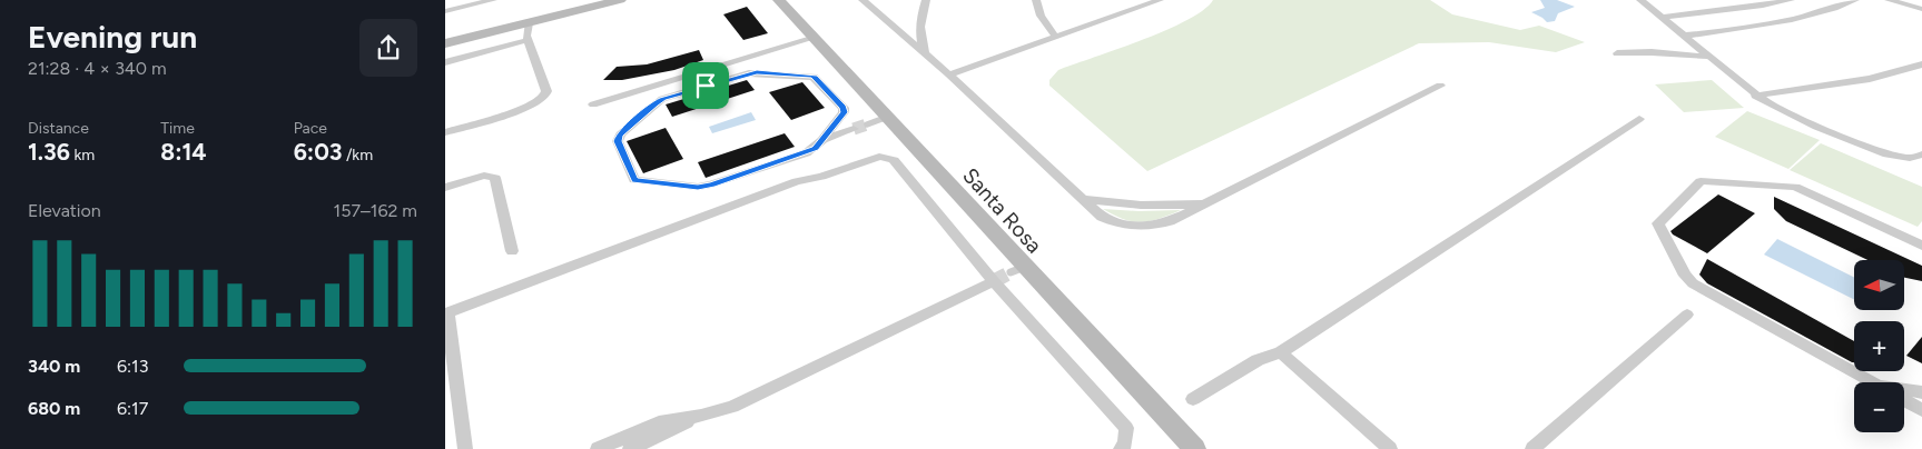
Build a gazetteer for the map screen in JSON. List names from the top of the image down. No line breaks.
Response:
{"streets":{"street":["Santa Rosa"]},"north":"left","page":{"heading":["Evening run","21:28 · 4 × 340 m"],"stats":[["Distance","1.36 km"],["Time","8:14"],["Pace","6:03 /km"]],"chart":["Elevation","157–162 m"],"map_buttons":["+","−"],"list":[{"name":"340 m","note":"6:13"},{"name":"680 m","note":"6:17"}]}}
